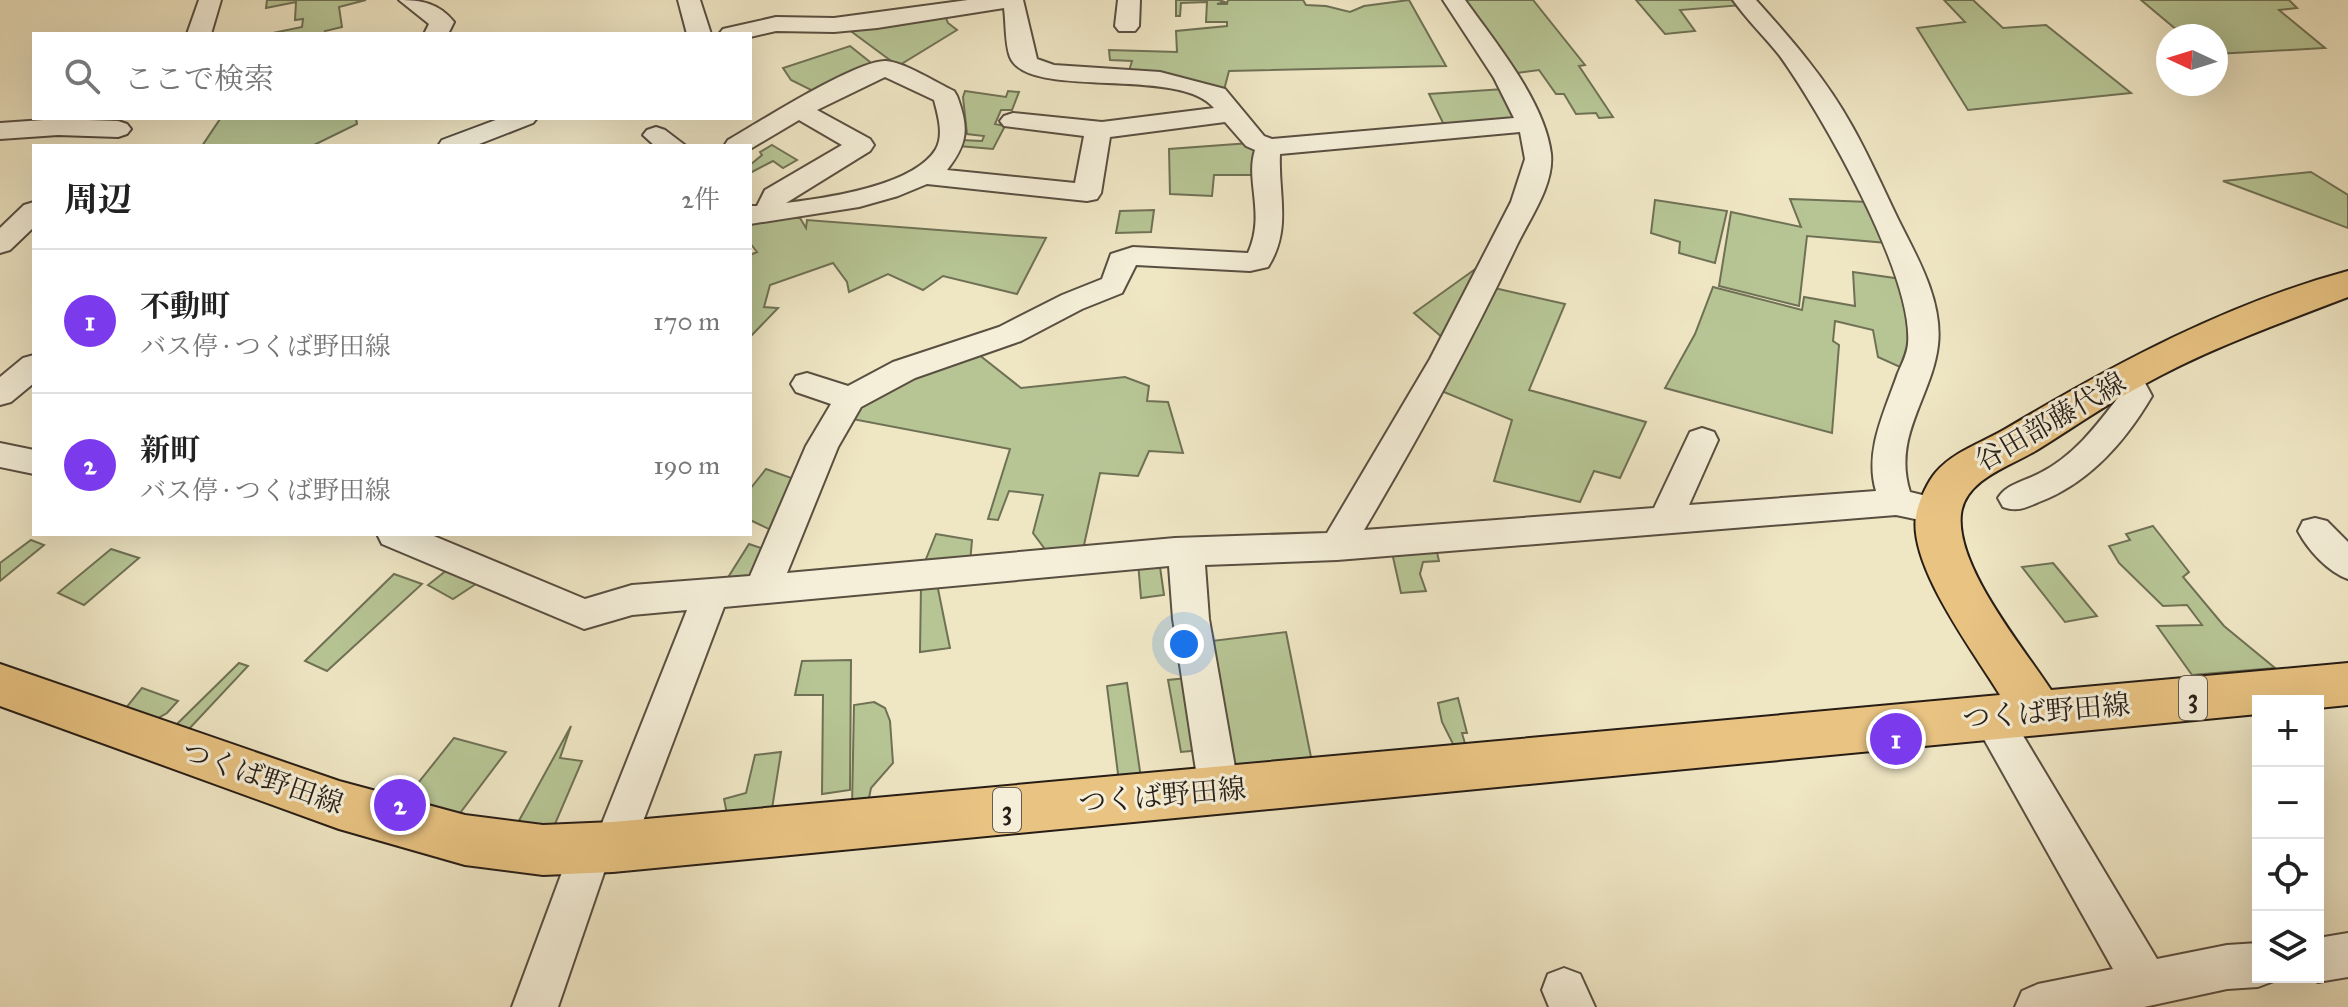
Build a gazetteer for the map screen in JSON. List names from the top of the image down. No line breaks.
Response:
{"streets":{"main road":["谷田部藤代線","3","つくば野田線"]},"north":"left","page":{"search":"ここで検索","heading":["周辺","2件"],"list":[{"mark":"1","name":"不動町","note":"バス停 · つくば野田線","value":"170 m"},{"mark":"2","name":"新町","note":"バス停 · つくば野田線","value":"190 m"}],"map_buttons":["+","−"],"pins":["1","2"]}}
